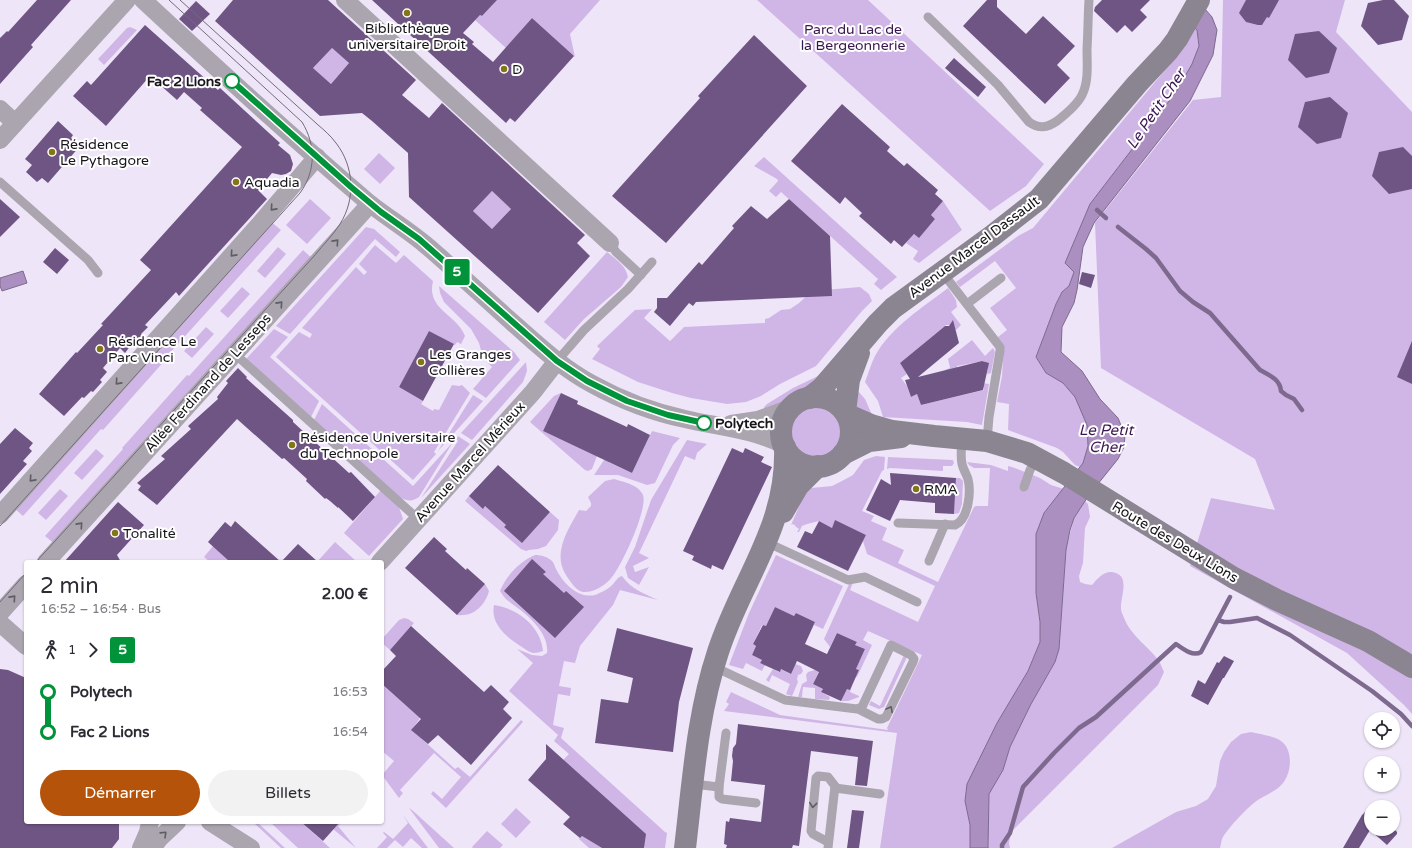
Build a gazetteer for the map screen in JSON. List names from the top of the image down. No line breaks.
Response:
{"streets":{"street":["Avenue Marcel Dassault","Allée Ferdinand de Lesseps","Avenue Marcel Mérieux","Route des Deux Lions"]},"crossings":[["Avenue Marcel Dassault","Route des Deux Lions"]],"water":["Le Petit Cher"],"parks":["Parc du Lac de la Bergeonnerie"],"places":["Bibliothèque universitaire Droit","D","Fac 2 Lions","Résidence Le Pythagore","Aquadia","Résidence Le Parc Vinci","Les Granges Collières","Polytech","Résidence Universitaire du Technopole","RMA","Tonalité"],"lines":["bus line 5"],"page":{"on_map":"5","heading":["2 min","16:52 – 16:54 · Bus","2.00 €"],"legs":["1","5"],"list":[{"name":"Polytech","value":"16:53"},{"name":"Fac 2 Lions","value":"16:54"}],"map_buttons":["+","−"],"buttons":["Démarrer","Billets"]}}
